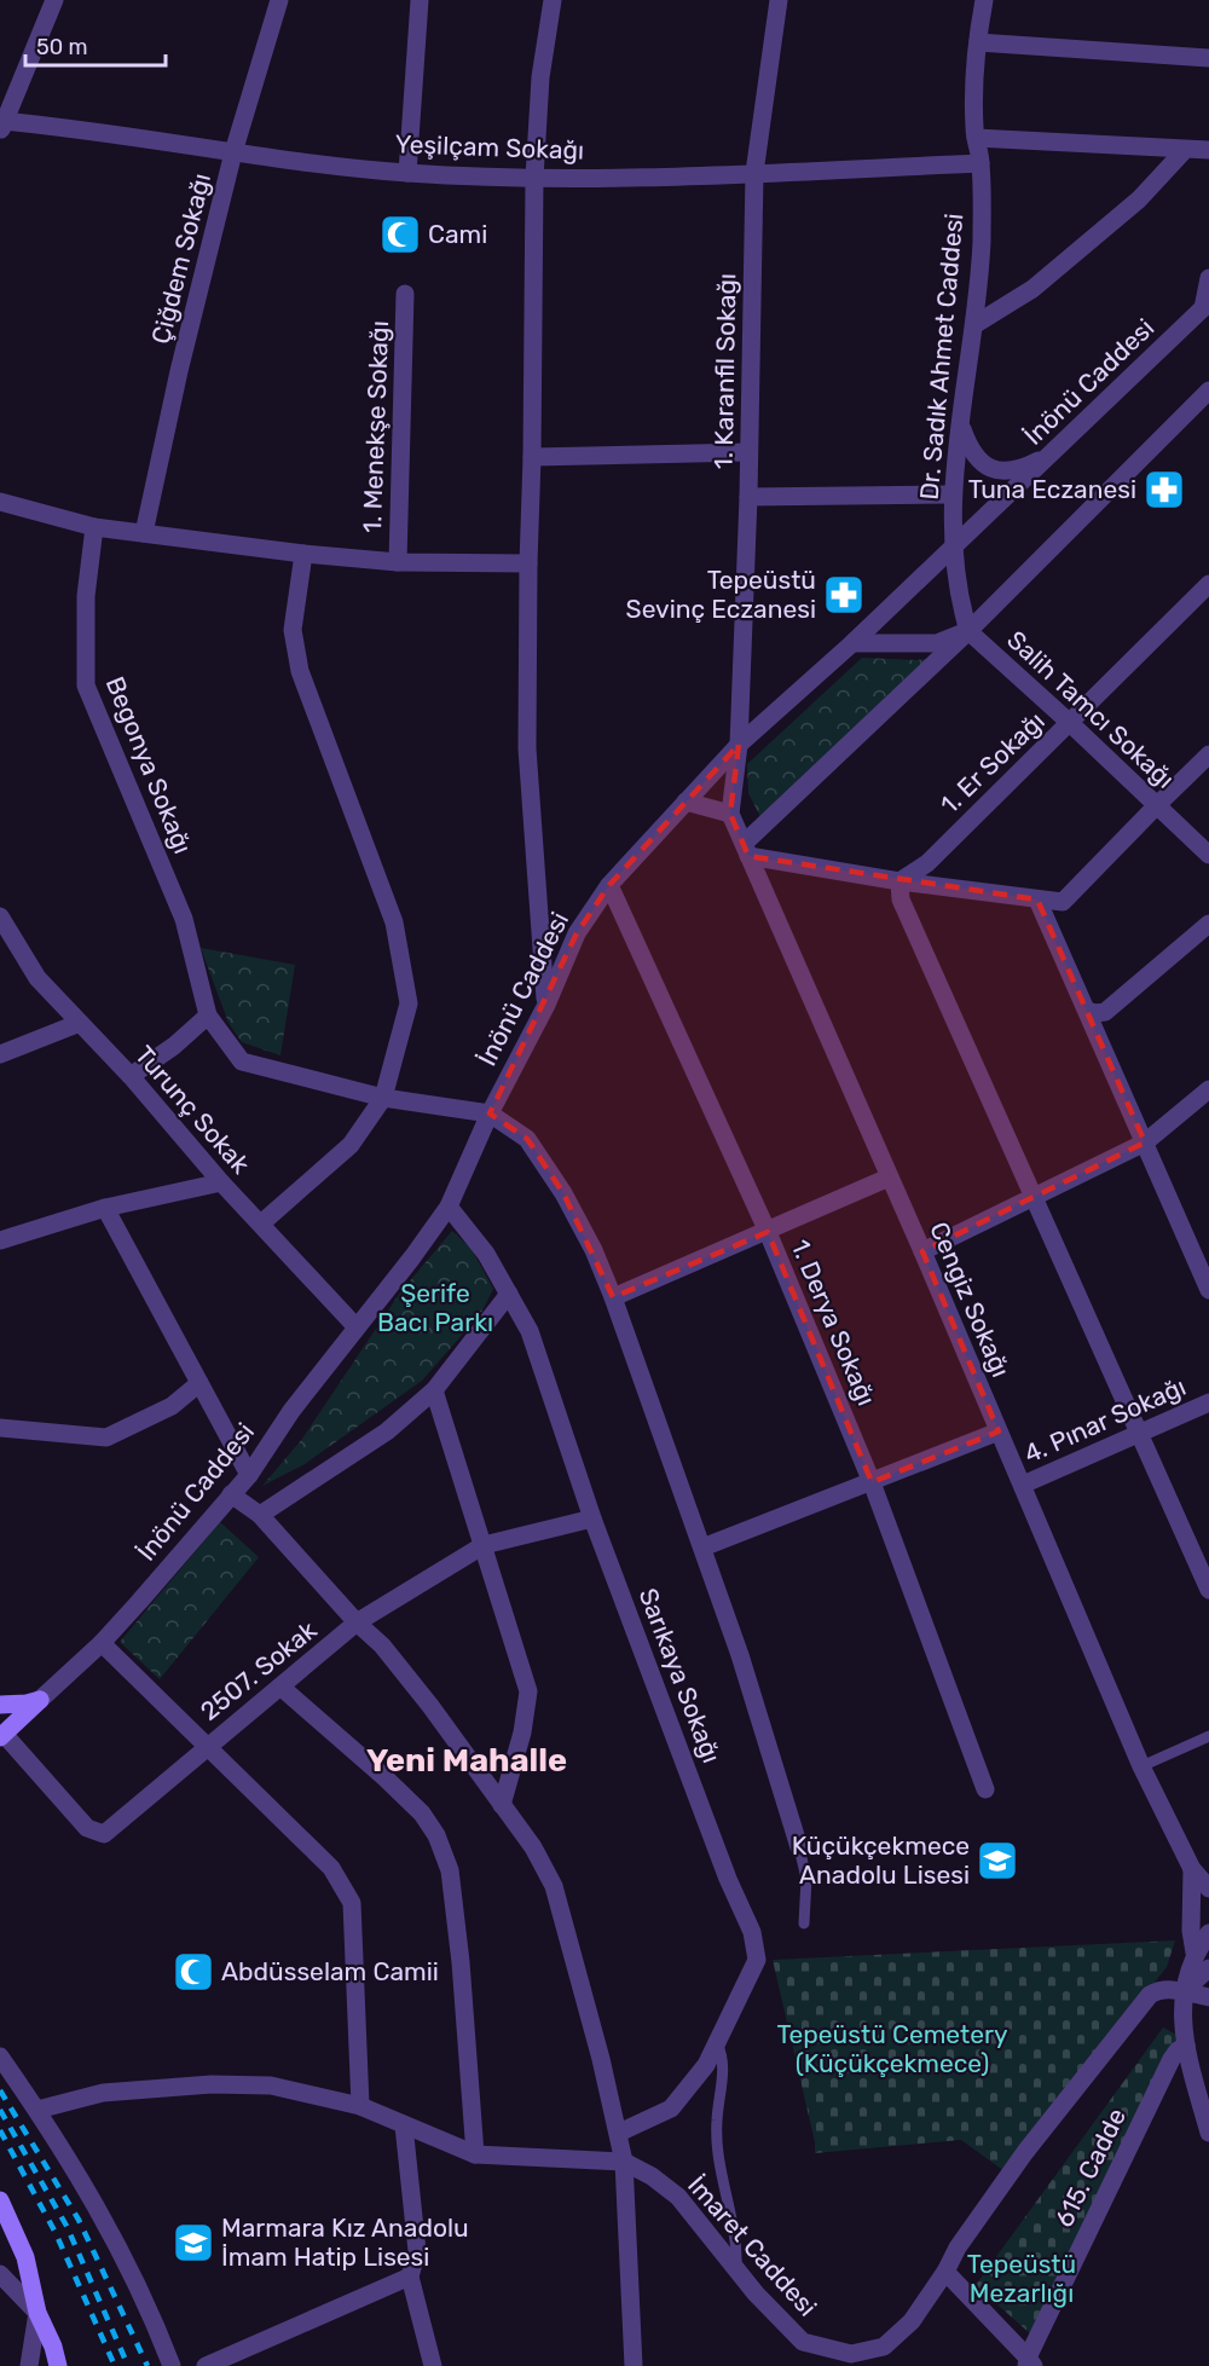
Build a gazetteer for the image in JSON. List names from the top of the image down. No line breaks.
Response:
{"streets":{"main road":["İnönü Caddesi"],"street":["Yeşilçam Sokağı","Çiğdem Sokağı","Dr. Sadık Ahmet Caddesi","1. Karanfil Sokağı","1. Menekşe Sokağı","Salih Tamcı Sokağı","1. Er Sokağı","Begonya Sokağı","Turunç Sokak","Cengiz Sokağı","1. Derya Sokağı","4. Pınar Sokağı","2507. Sokak","Sarıkaya Sokağı","615. Cadde","İmaret Caddesi"]},"crossings":[["Yeşilçam Sokağı","Çiğdem Sokağı"],["Yeşilçam Sokağı","Dr. Sadık Ahmet Caddesi"],["Yeşilçam Sokağı","1. Karanfil Sokağı"],["Dr. Sadık Ahmet Caddesi","İnönü Caddesi"],["Dr. Sadık Ahmet Caddesi","Salih Tamcı Sokağı"],["1. Karanfil Sokağı","İnönü Caddesi"],["İnönü Caddesi","Turunç Sokak"],["İnönü Caddesi","1. Derya Sokağı"],["İnönü Caddesi","2507. Sokak"],["İnönü Caddesi","Sarıkaya Sokağı"],["Salih Tamcı Sokağı","1. Er Sokağı"],["Cengiz Sokağı","4. Pınar Sokağı"],["2507. Sokak","Sarıkaya Sokağı"]],"districts":["Yeni Mahalle"],"parks":["Şerife Bacı Parkı","Tepeüstü Cemetery (Küçükçekmece)","Tepeüstü Mezarlığı"],"places":{"mosque":["Cami","Abdüsselam Camii"],"pharmacy":["Tuna Eczanesi","Tepeüstü Sevinç Eczanesi"],"school or university":["Küçükçekmece Anadolu Lisesi","Marmara Kız Anadolu İmam Hatip Lisesi"]},"scale_bar":"50 m"}
